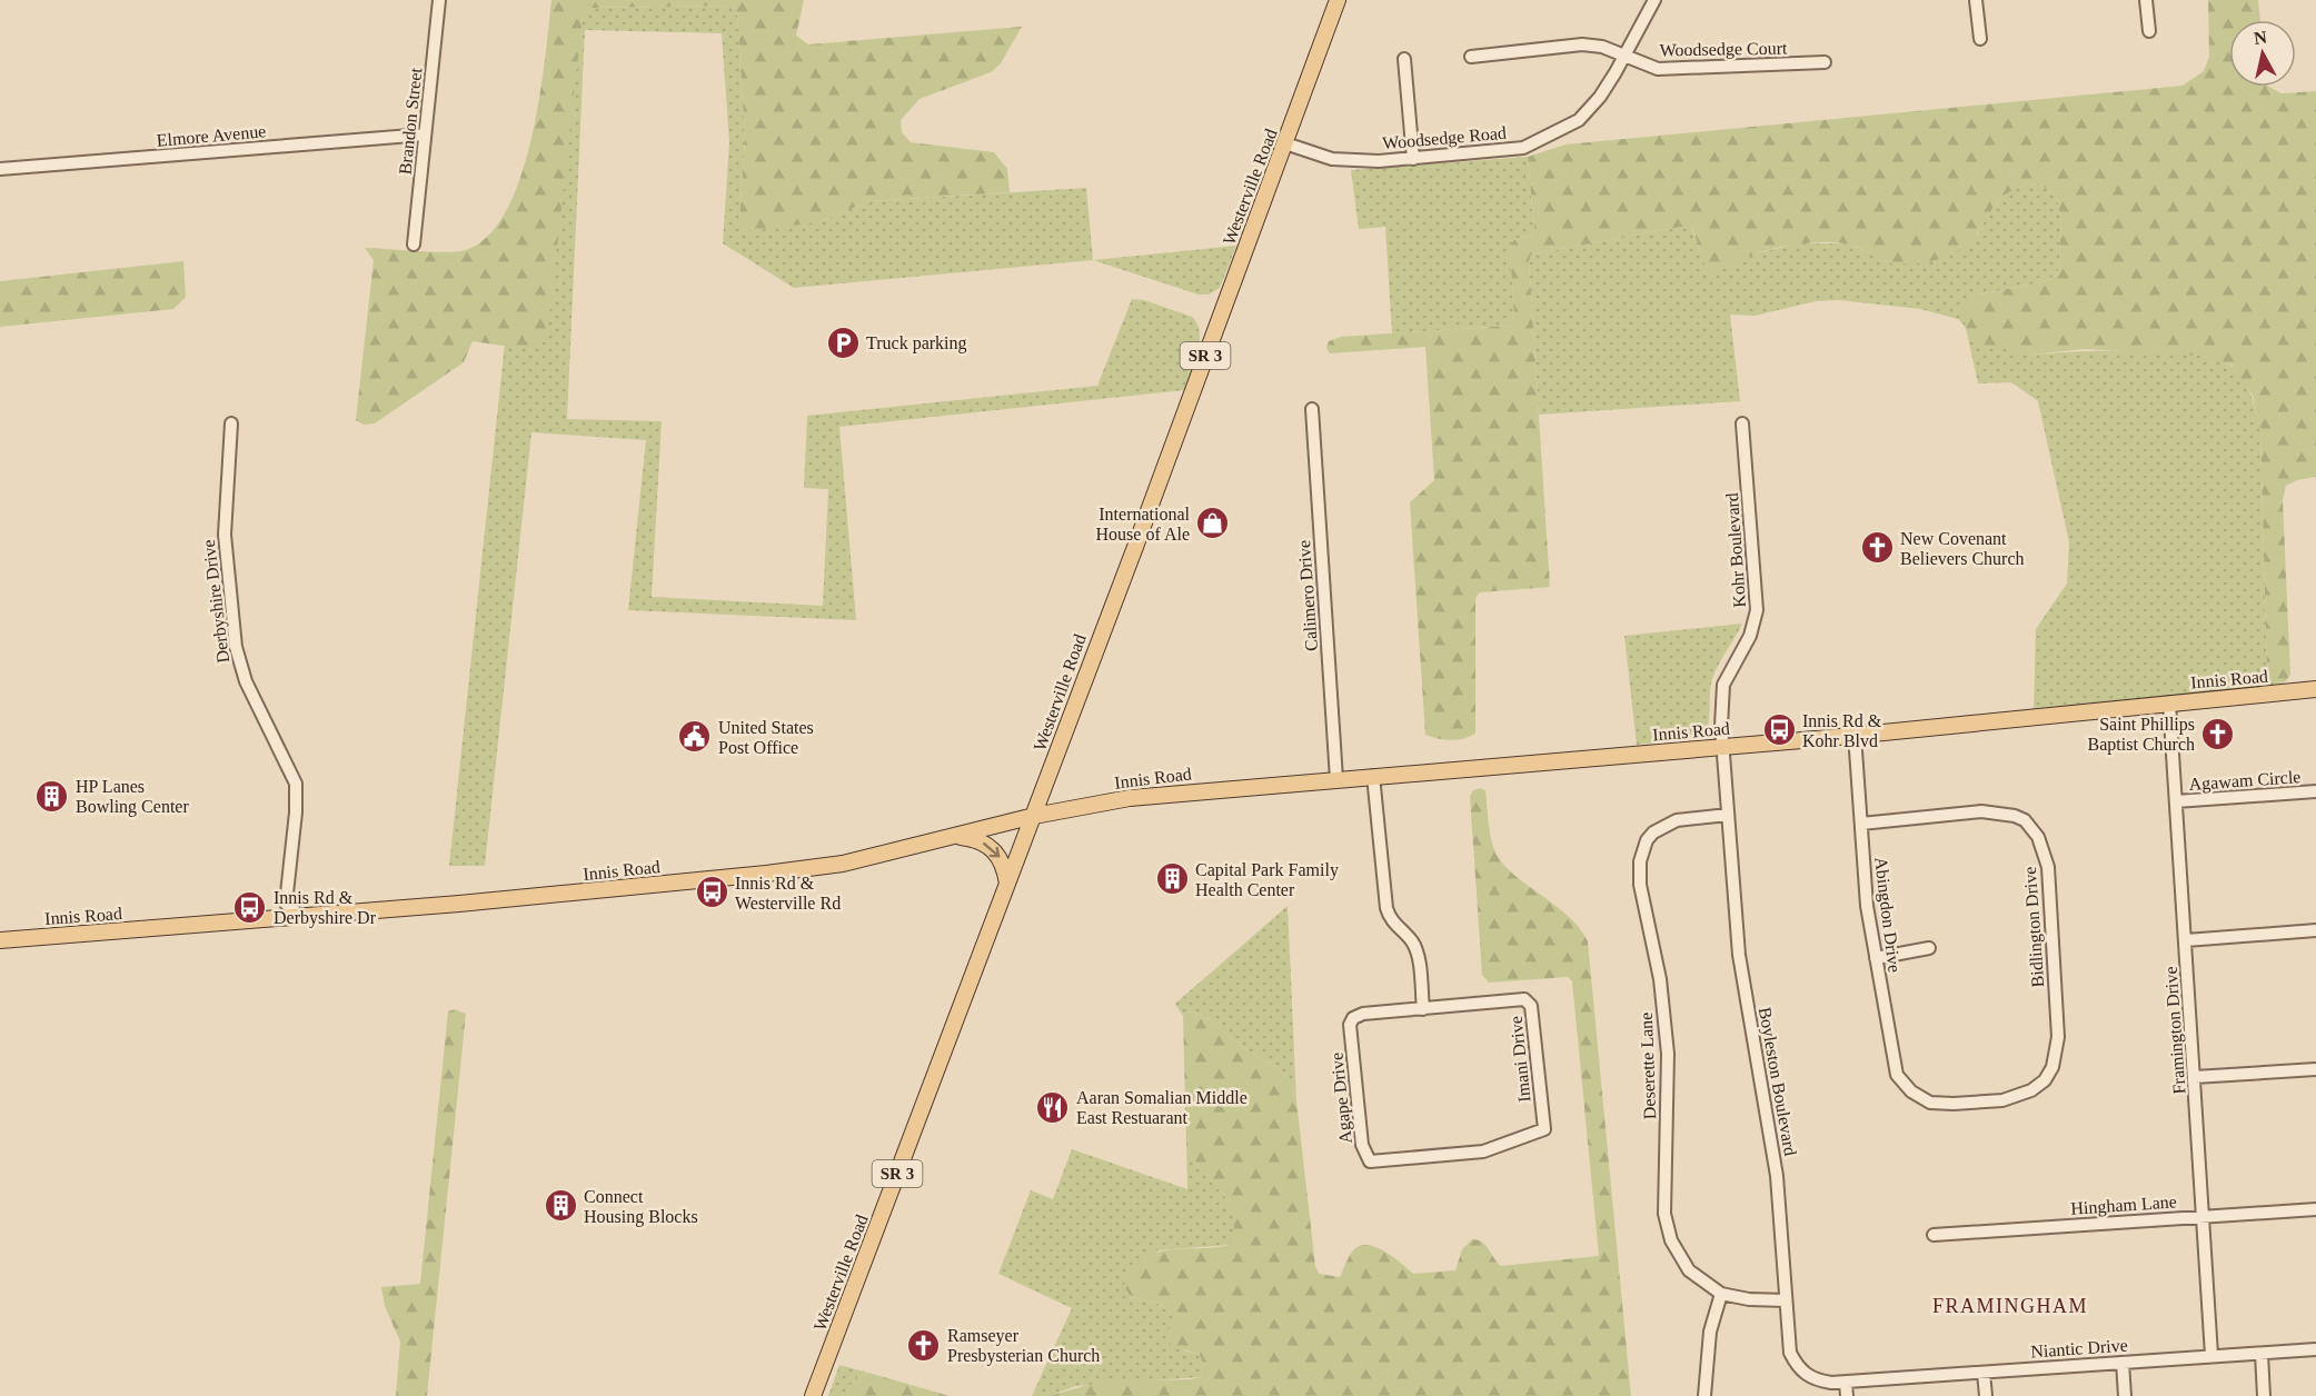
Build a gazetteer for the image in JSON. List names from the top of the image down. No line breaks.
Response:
{"streets":{"main road":["Westerville Road","SR 3","Innis Road"],"street":["Woodsedge Court","Brandon Street","Elmore Avenue","Woodsedge Road","Kohr Boulevard","Calimero Drive","Derbyshire Drive","Agawam Circle","Abingdon Drive","Bidlington Drive","Framington Drive","Imani Drive","Deserette Lane","Boyleston Boulevard","Agape Drive","Hingham Lane","Niantic Drive"]},"crossings":[["Woodsedge Court","Woodsedge Road"],["Brandon Street","Elmore Avenue"],["Woodsedge Road","Westerville Road"],["Westerville Road","Innis Road"],["Kohr Boulevard","Innis Road"],["Kohr Boulevard","Boyleston Boulevard"],["Calimero Drive","Innis Road"],["Derbyshire Drive","Innis Road"],["Innis Road","Abingdon Drive"],["Innis Road","Framington Drive"],["Innis Road","Boyleston Boulevard"],["Agawam Circle","Framington Drive"],["Abingdon Drive","Bidlington Drive"],["Framington Drive","Hingham Lane"],["Framington Drive","Niantic Drive"],["Imani Drive","Agape Drive"],["Deserette Lane","Boyleston Boulevard"],["Boyleston Boulevard","Niantic Drive"]],"districts":["FRAMINGHAM"],"places":{"parking":["Truck parking"],"shop":["International House of Ale"],"church":["New Covenant Believers Church","Saint Phillips Baptist Church","Ramseyer Presbysterian Church"],"bus stop":["Innis Rd & Kohr Blvd","Innis Rd & Westerville Rd","Innis Rd & Derbyshire Dr"],"public building":["United States Post Office"],"building":["HP Lanes Bowling Center","Capital Park Family Health Center","Connect Housing Blocks"],"restaurant":["Aaran Somalian Middle East Restuarant"]},"north":"top"}
